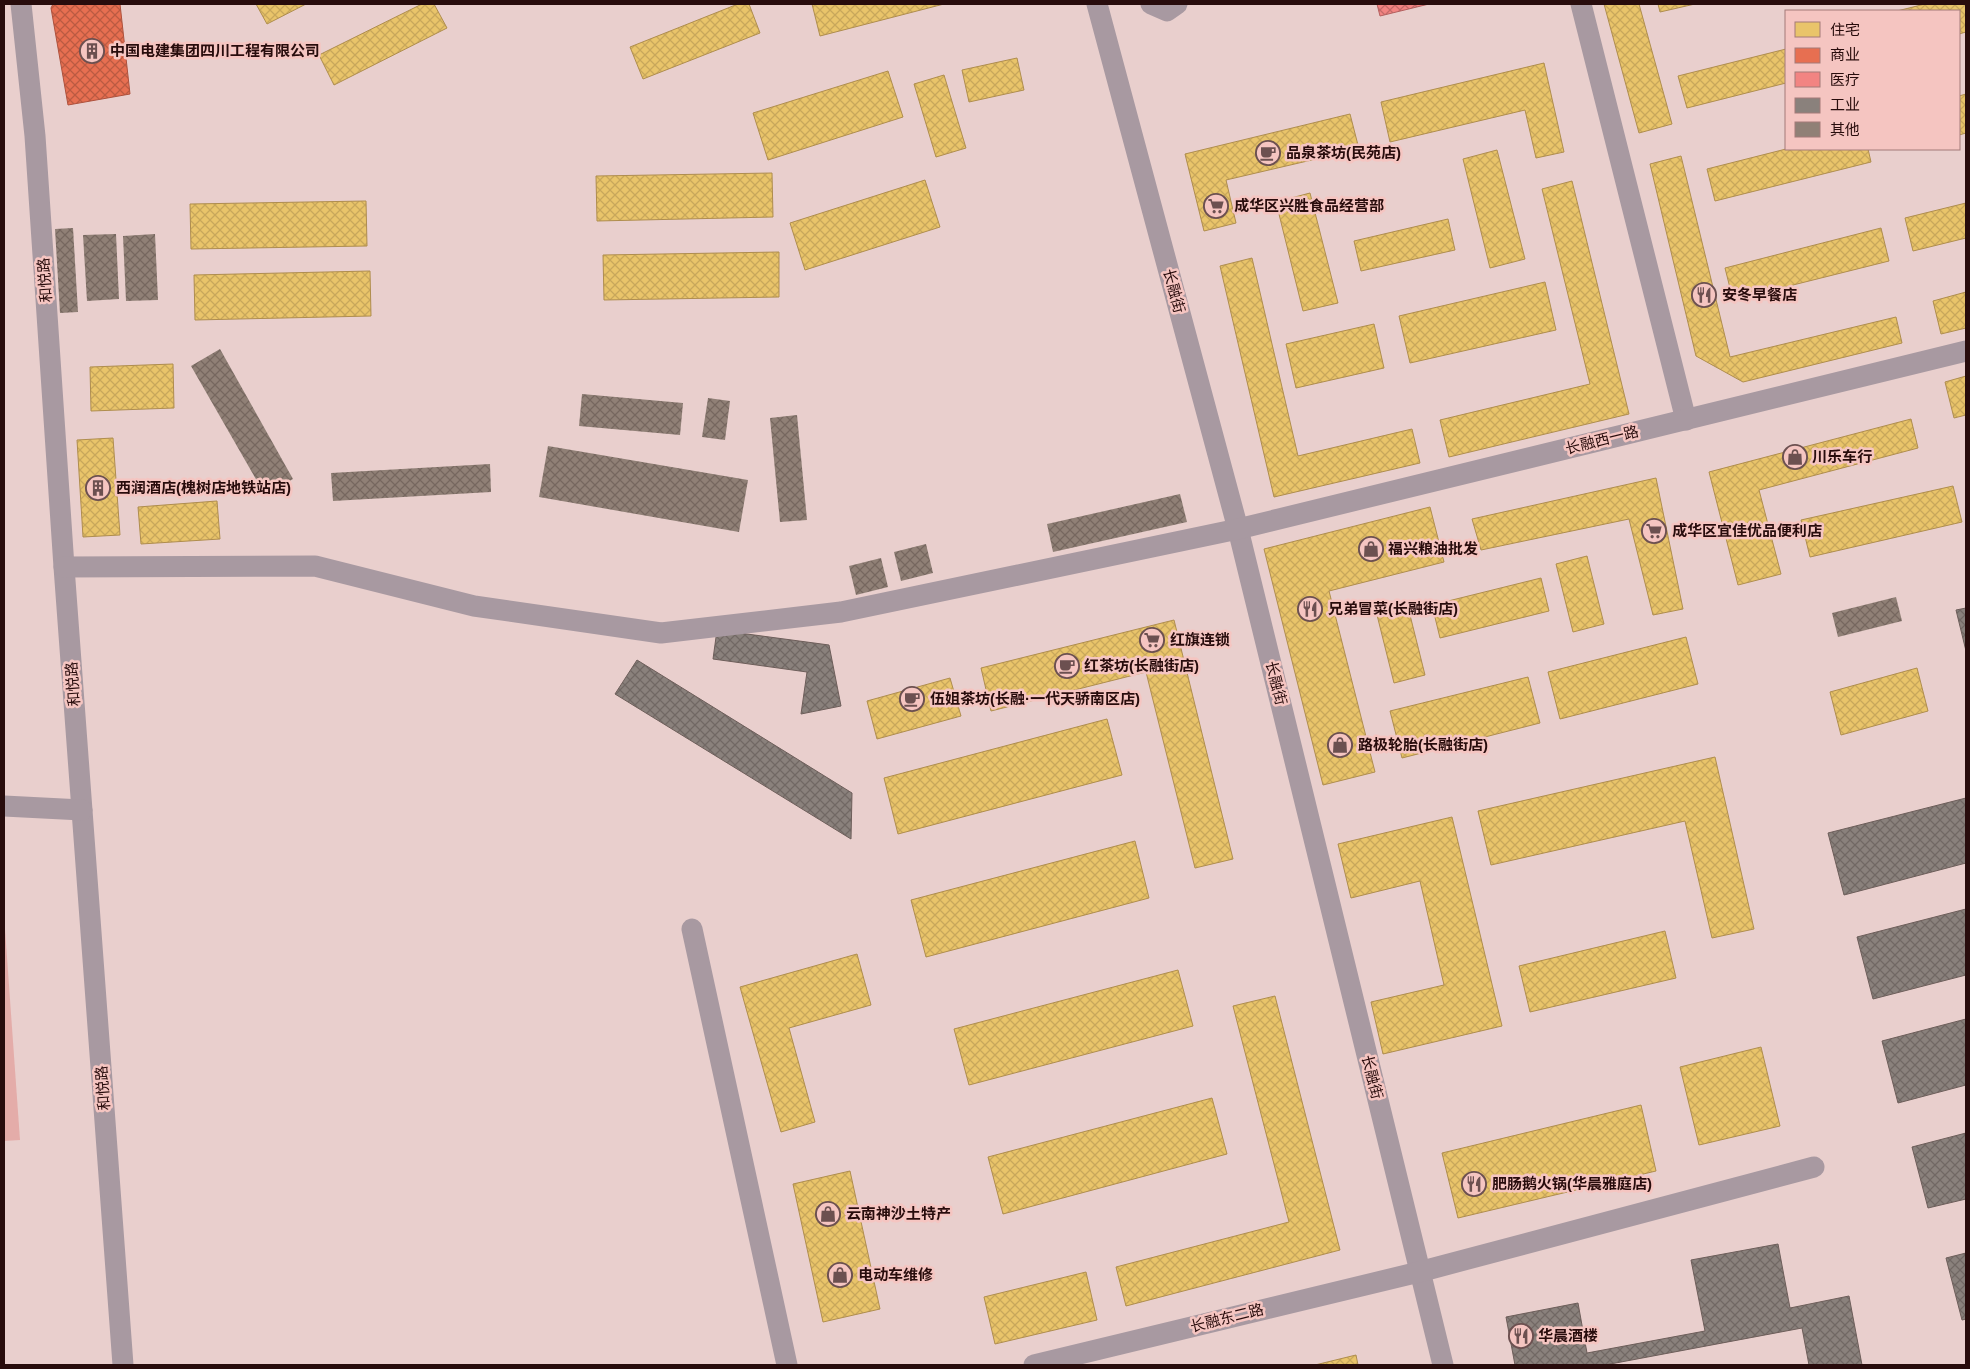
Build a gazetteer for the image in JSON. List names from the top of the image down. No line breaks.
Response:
{"streets":{"street":["和悦路","长融街","长融西一路","长融东二路"]},"crossings":[["和悦路","长融西一路"],["长融街","长融西一路"],["长融街","长融东二路"]],"places":{"building":["中国电建集团四川工程有限公司","西润酒店(槐树店地铁站店)"],"cafe":["品泉茶坊(民苑店)","红茶坊(长融街店)","伍姐茶坊(长融·一代天骄南区店)"],"supermarket":["成华区兴胜食品经营部","成华区宜佳优品便利店","红旗连锁"],"restaurant":["安冬早餐店","兄弟冒菜(长融街店)","肥肠鹅火锅(华晨雅庭店)","华晨酒楼"],"shop":["川乐车行","福兴粮油批发","路极轮胎(长融街店)","云南神沙土特产","电动车维修"]},"legend":["住宅","商业","医疗","工业","其他"]}
